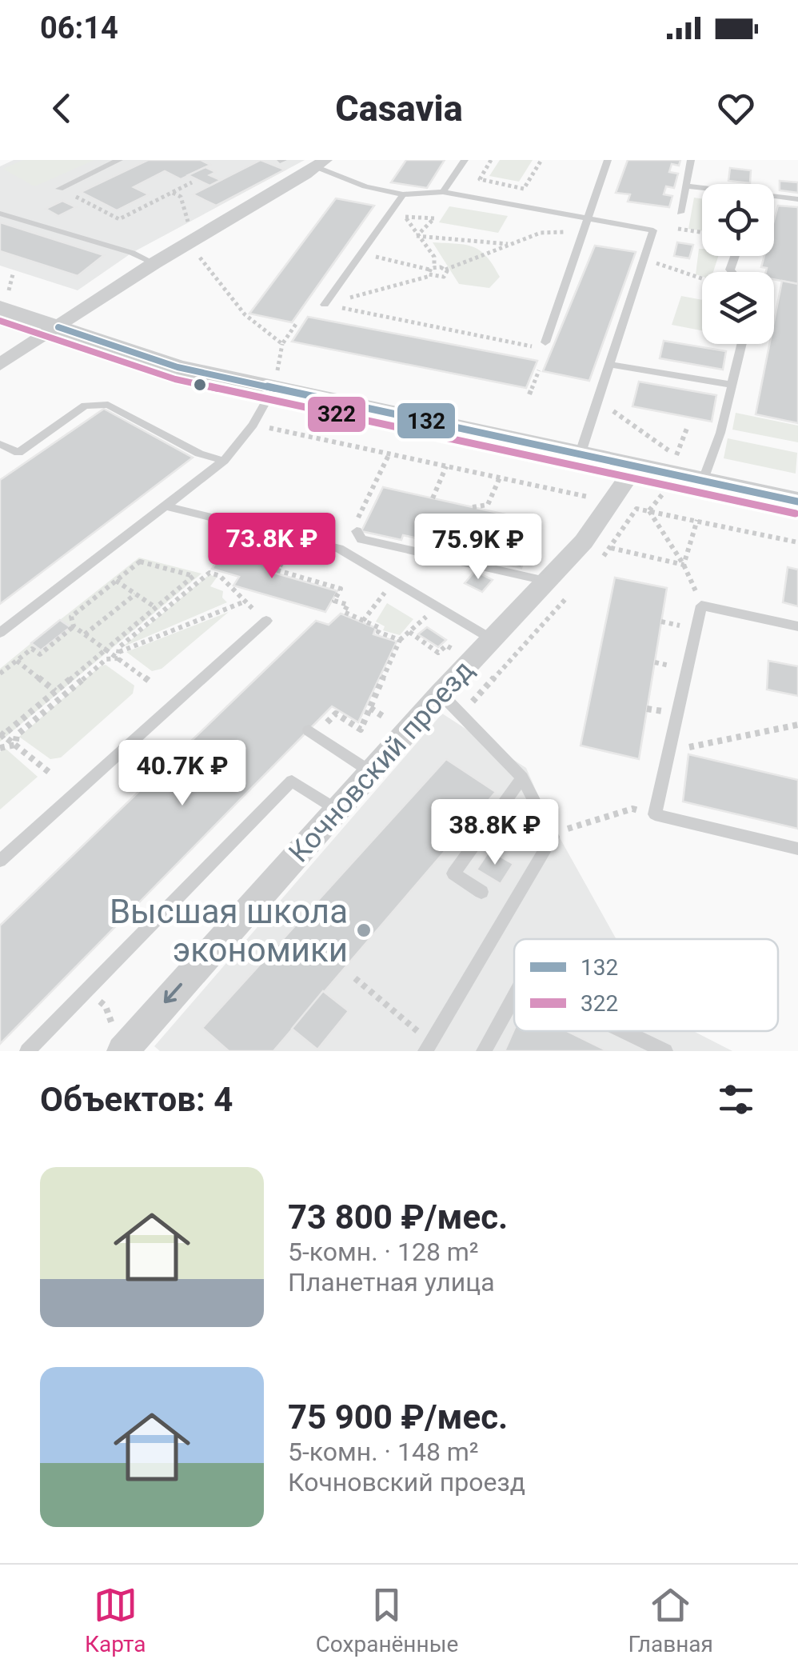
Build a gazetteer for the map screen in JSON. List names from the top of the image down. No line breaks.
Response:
{"streets":{"street":["Кочновский проезд"]},"one_way":["Кочновский проезд"],"places":["Высшая школа экономики"],"lines":["transit line 322","transit line 132"],"legend":["132","322"],"page":{"status":"06:14","header":"Casavia","price":["73.8K ₽","75.9K ₽","40.7K ₽","38.8K ₽"],"heading":"Объектов: 4","list":[{"name":"73 800 ₽/мес.","note":"5-комн. · 128 m² · Планетная улица"},{"name":"75 900 ₽/мес.","note":"5-комн. · 148 m² · Кочновский проезд"}],"tabs":["Карта","Сохранённые","Главная"]}}
